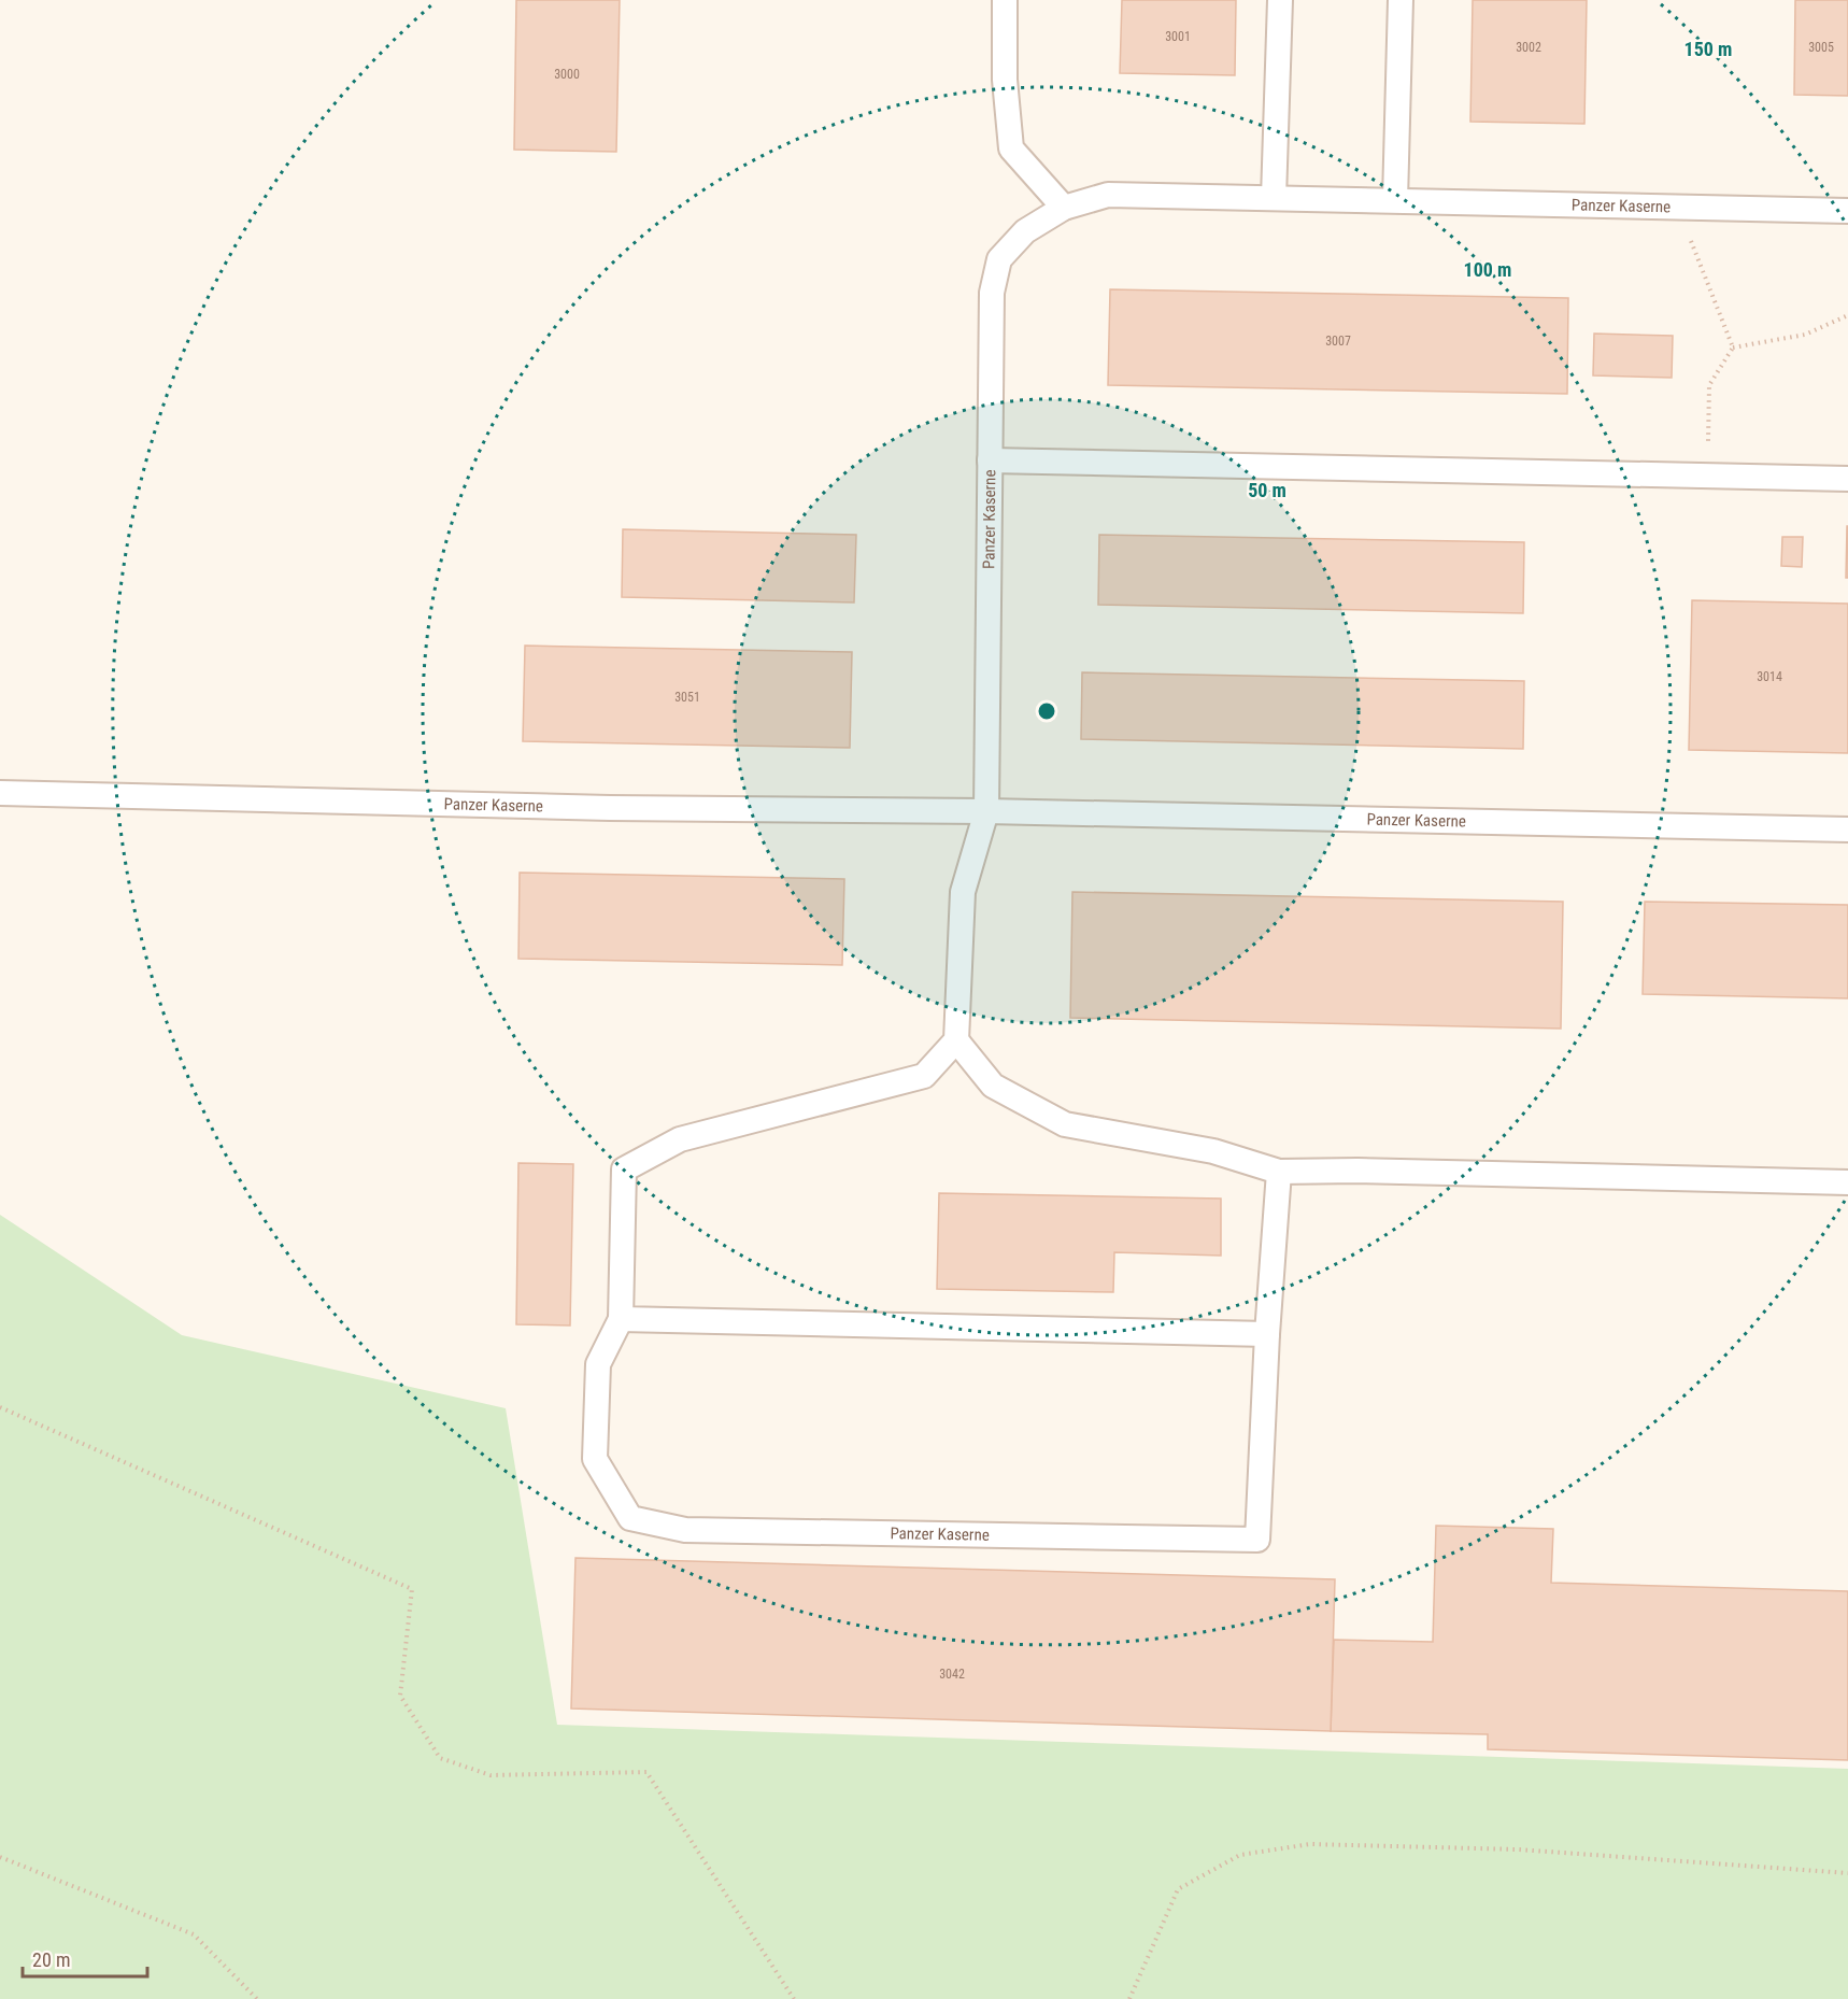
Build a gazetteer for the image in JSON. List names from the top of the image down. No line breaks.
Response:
{"streets":{"lane":["Panzer Kaserne"]},"house_numbers":["3001","3002","3005","3000","3007","3014","3051","3042"],"scale_bar":"20 m","rings":["150 m","100 m","50 m"]}
